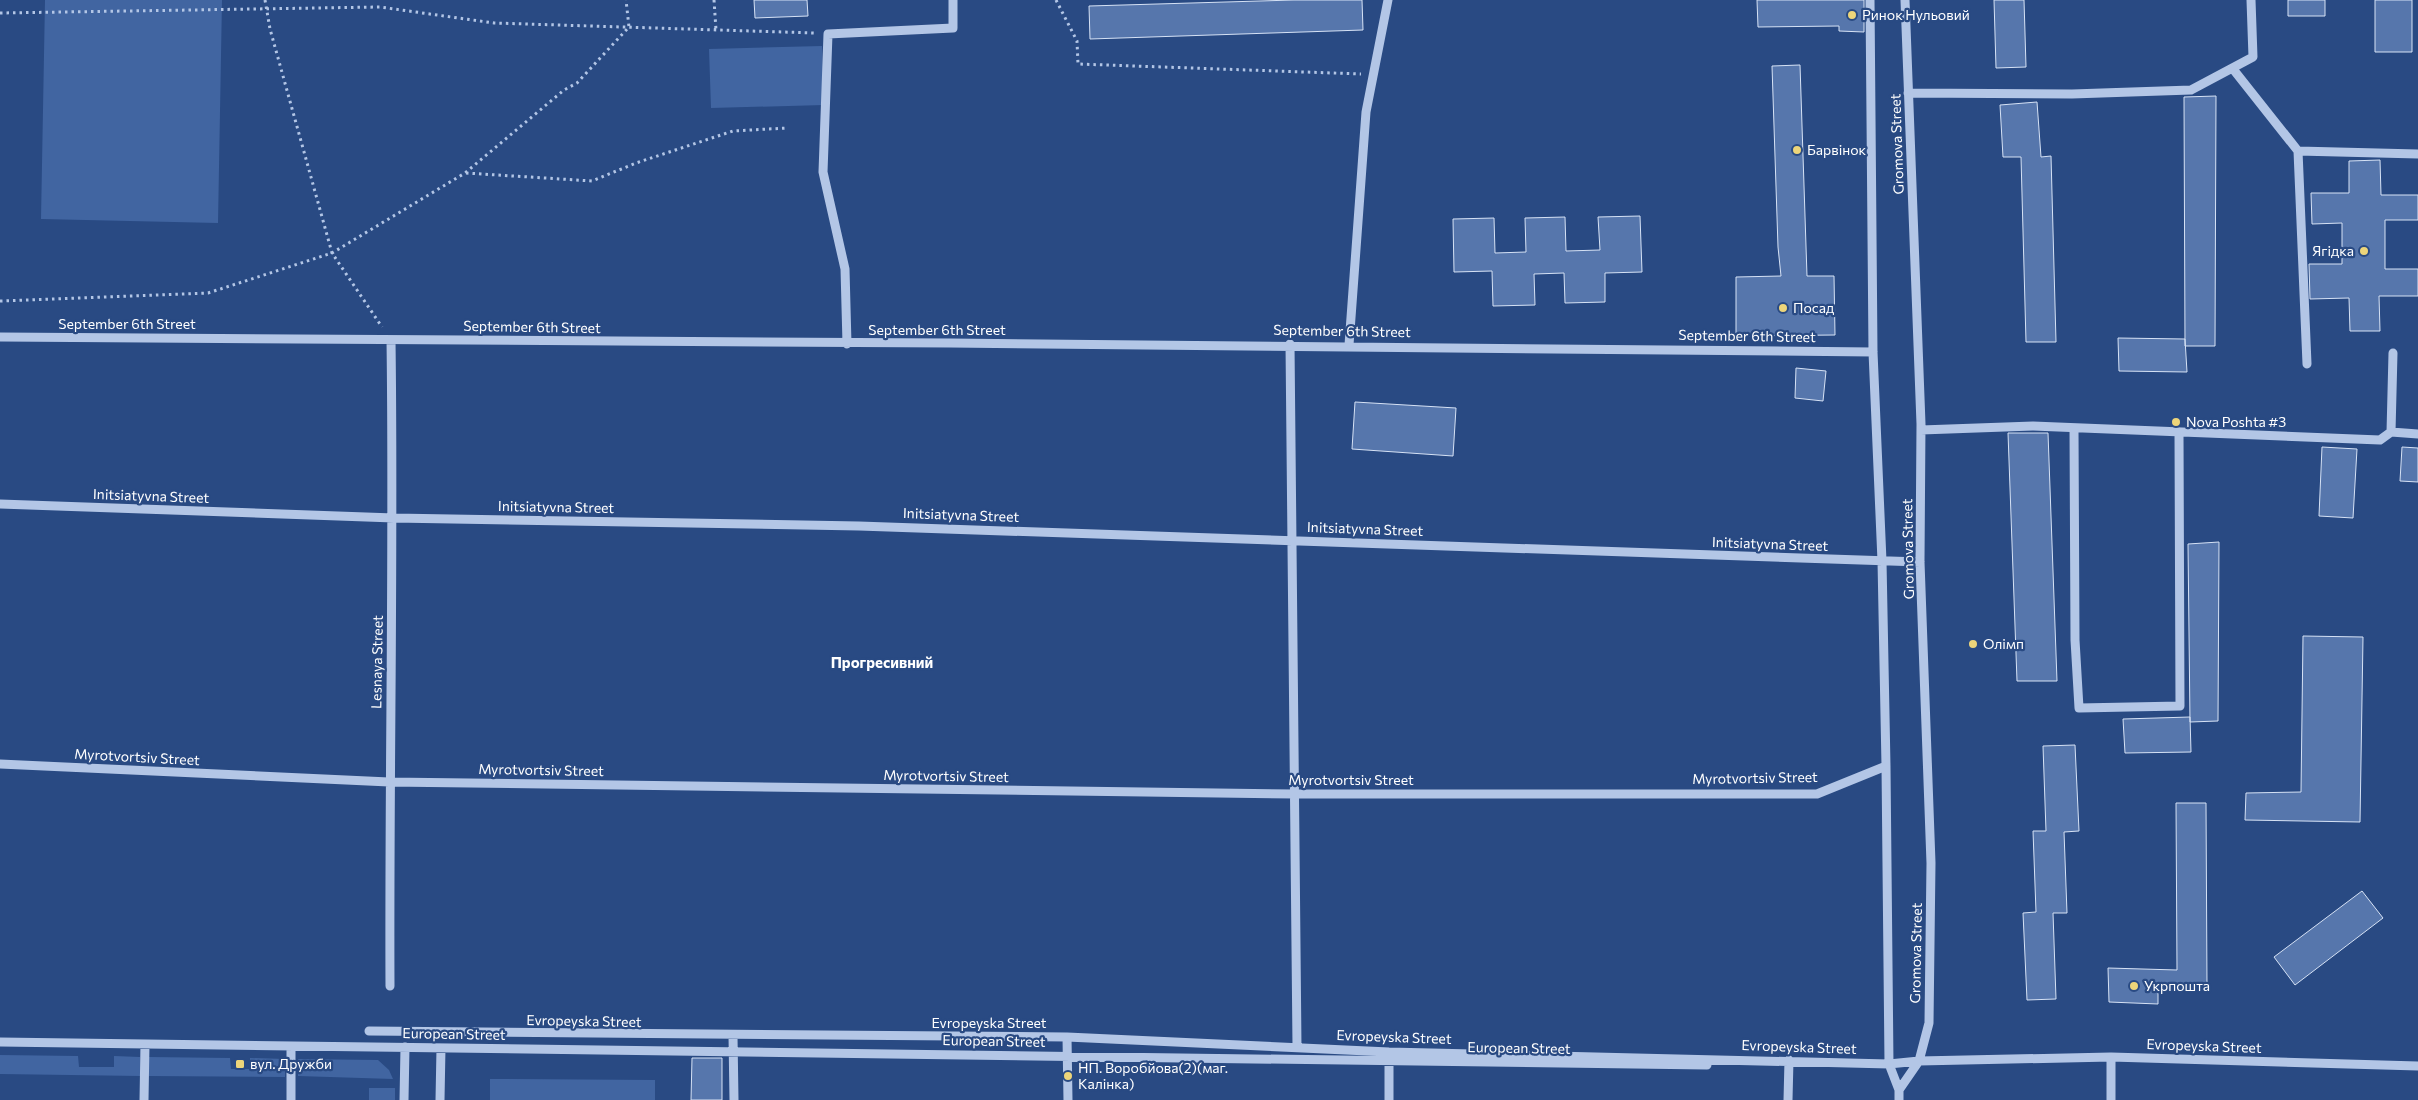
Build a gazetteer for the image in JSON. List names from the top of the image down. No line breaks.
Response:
{"streets":{"street":["Gromova Street","September 6th Street","Initsiatyvna Street","Lesnaya Street","Myrotvortsiv Street","Evropeyska Street","European Street"]},"crossings":[["Gromova Street","September 6th Street"],["Gromova Street","Initsiatyvna Street"],["Gromova Street","Myrotvortsiv Street"],["Gromova Street","Evropeyska Street"],["September 6th Street","Lesnaya Street"],["Initsiatyvna Street","Lesnaya Street"],["Lesnaya Street","Myrotvortsiv Street"]],"districts":["Прогресивний"],"places":{"other":["Ринок Нульовий","Барвінок","Ягідка","Посад","Nova Poshta #3","Олімп","Укрпошта","НП. Воробйова(2)(маг. Калінка)"],"transit":["вул. Дружби"]}}
